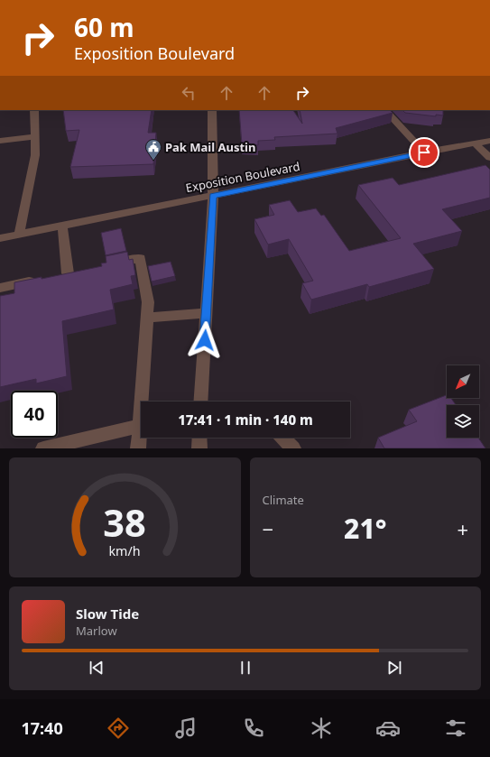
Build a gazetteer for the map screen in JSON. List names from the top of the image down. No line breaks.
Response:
{"streets":{"street":["Exposition Boulevard"]},"places":{"public building":["Pak Mail Austin"]},"north":"bottom left","page":{"turn":["60 m","Exposition Boulevard"],"limit":"40","trip":"17:41 · 1 min · 140 m","tile":"Climate","heat":["−","21°","+"],"song":["Slow Tide","Marlow"],"tabs":"17:40","gauge":["38","km/h"]}}
